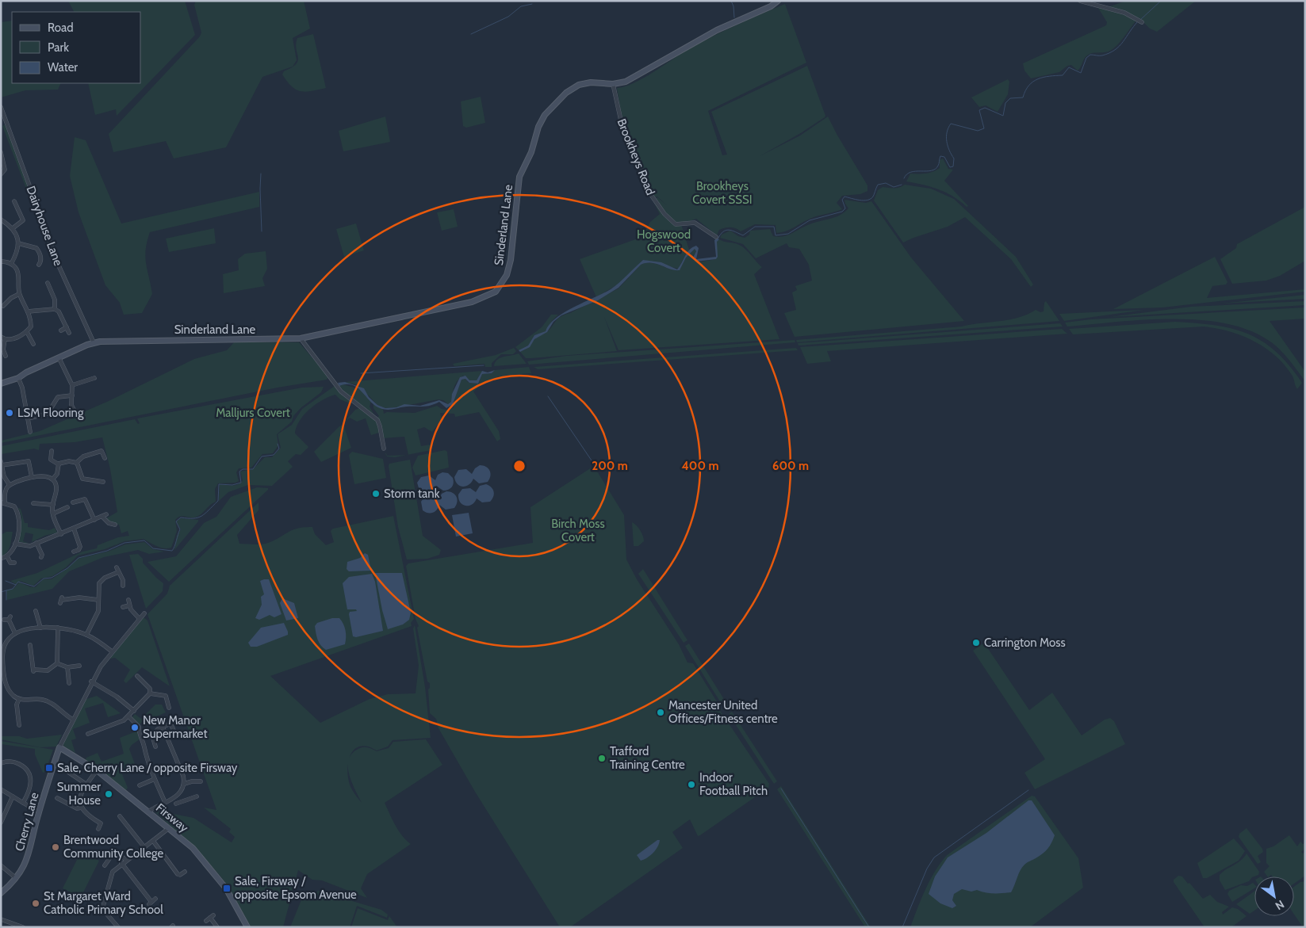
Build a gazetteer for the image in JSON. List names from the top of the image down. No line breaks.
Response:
{"streets":{"street":["Brookheys Road","Sinderland Lane","Dairyhouse Lane","Firsway","Cherry Lane"]},"crossings":[["Brookheys Road","Sinderland Lane"],["Sinderland Lane","Dairyhouse Lane"],["Firsway","Cherry Lane"]],"parks":["Brookheys Covert SSSI","Hogswood Covert","Malljurs Covert","Birch Moss Covert"],"places":{"other":["LSM Flooring","Storm tank","Carrington Moss","Mancester United Offices/Fitness centre","New Manor Supermarket","Trafford Training Centre","Indoor Football Pitch","Summer House","Brentwood Community College","St Margaret Ward Catholic Primary School"],"transit":["Sale, Cherry Lane / opposite Firsway","Sale, Firsway / opposite Epsom Avenue"]},"legend":["Road","Park","Water"],"north":"bottom right","rings":["200 m","400 m","600 m"]}
